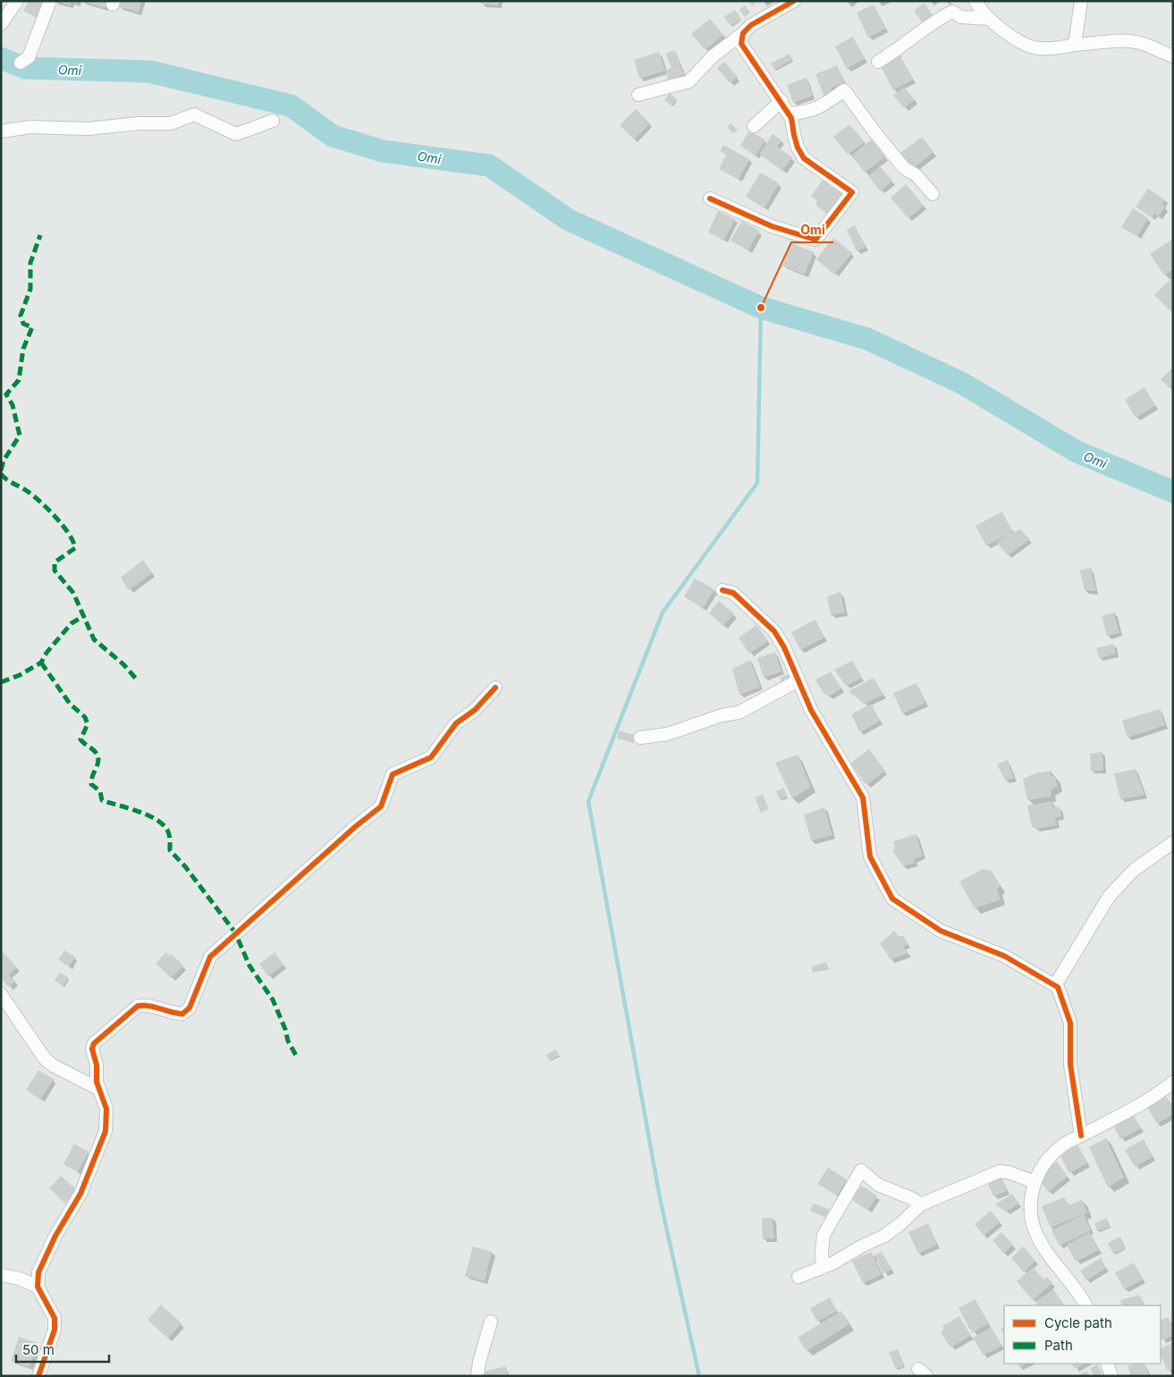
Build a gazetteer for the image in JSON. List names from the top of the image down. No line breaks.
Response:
{"water":["Omi"],"places":["Omi"],"legend":["Cycle path","Path"],"scale_bar":"50 m"}
